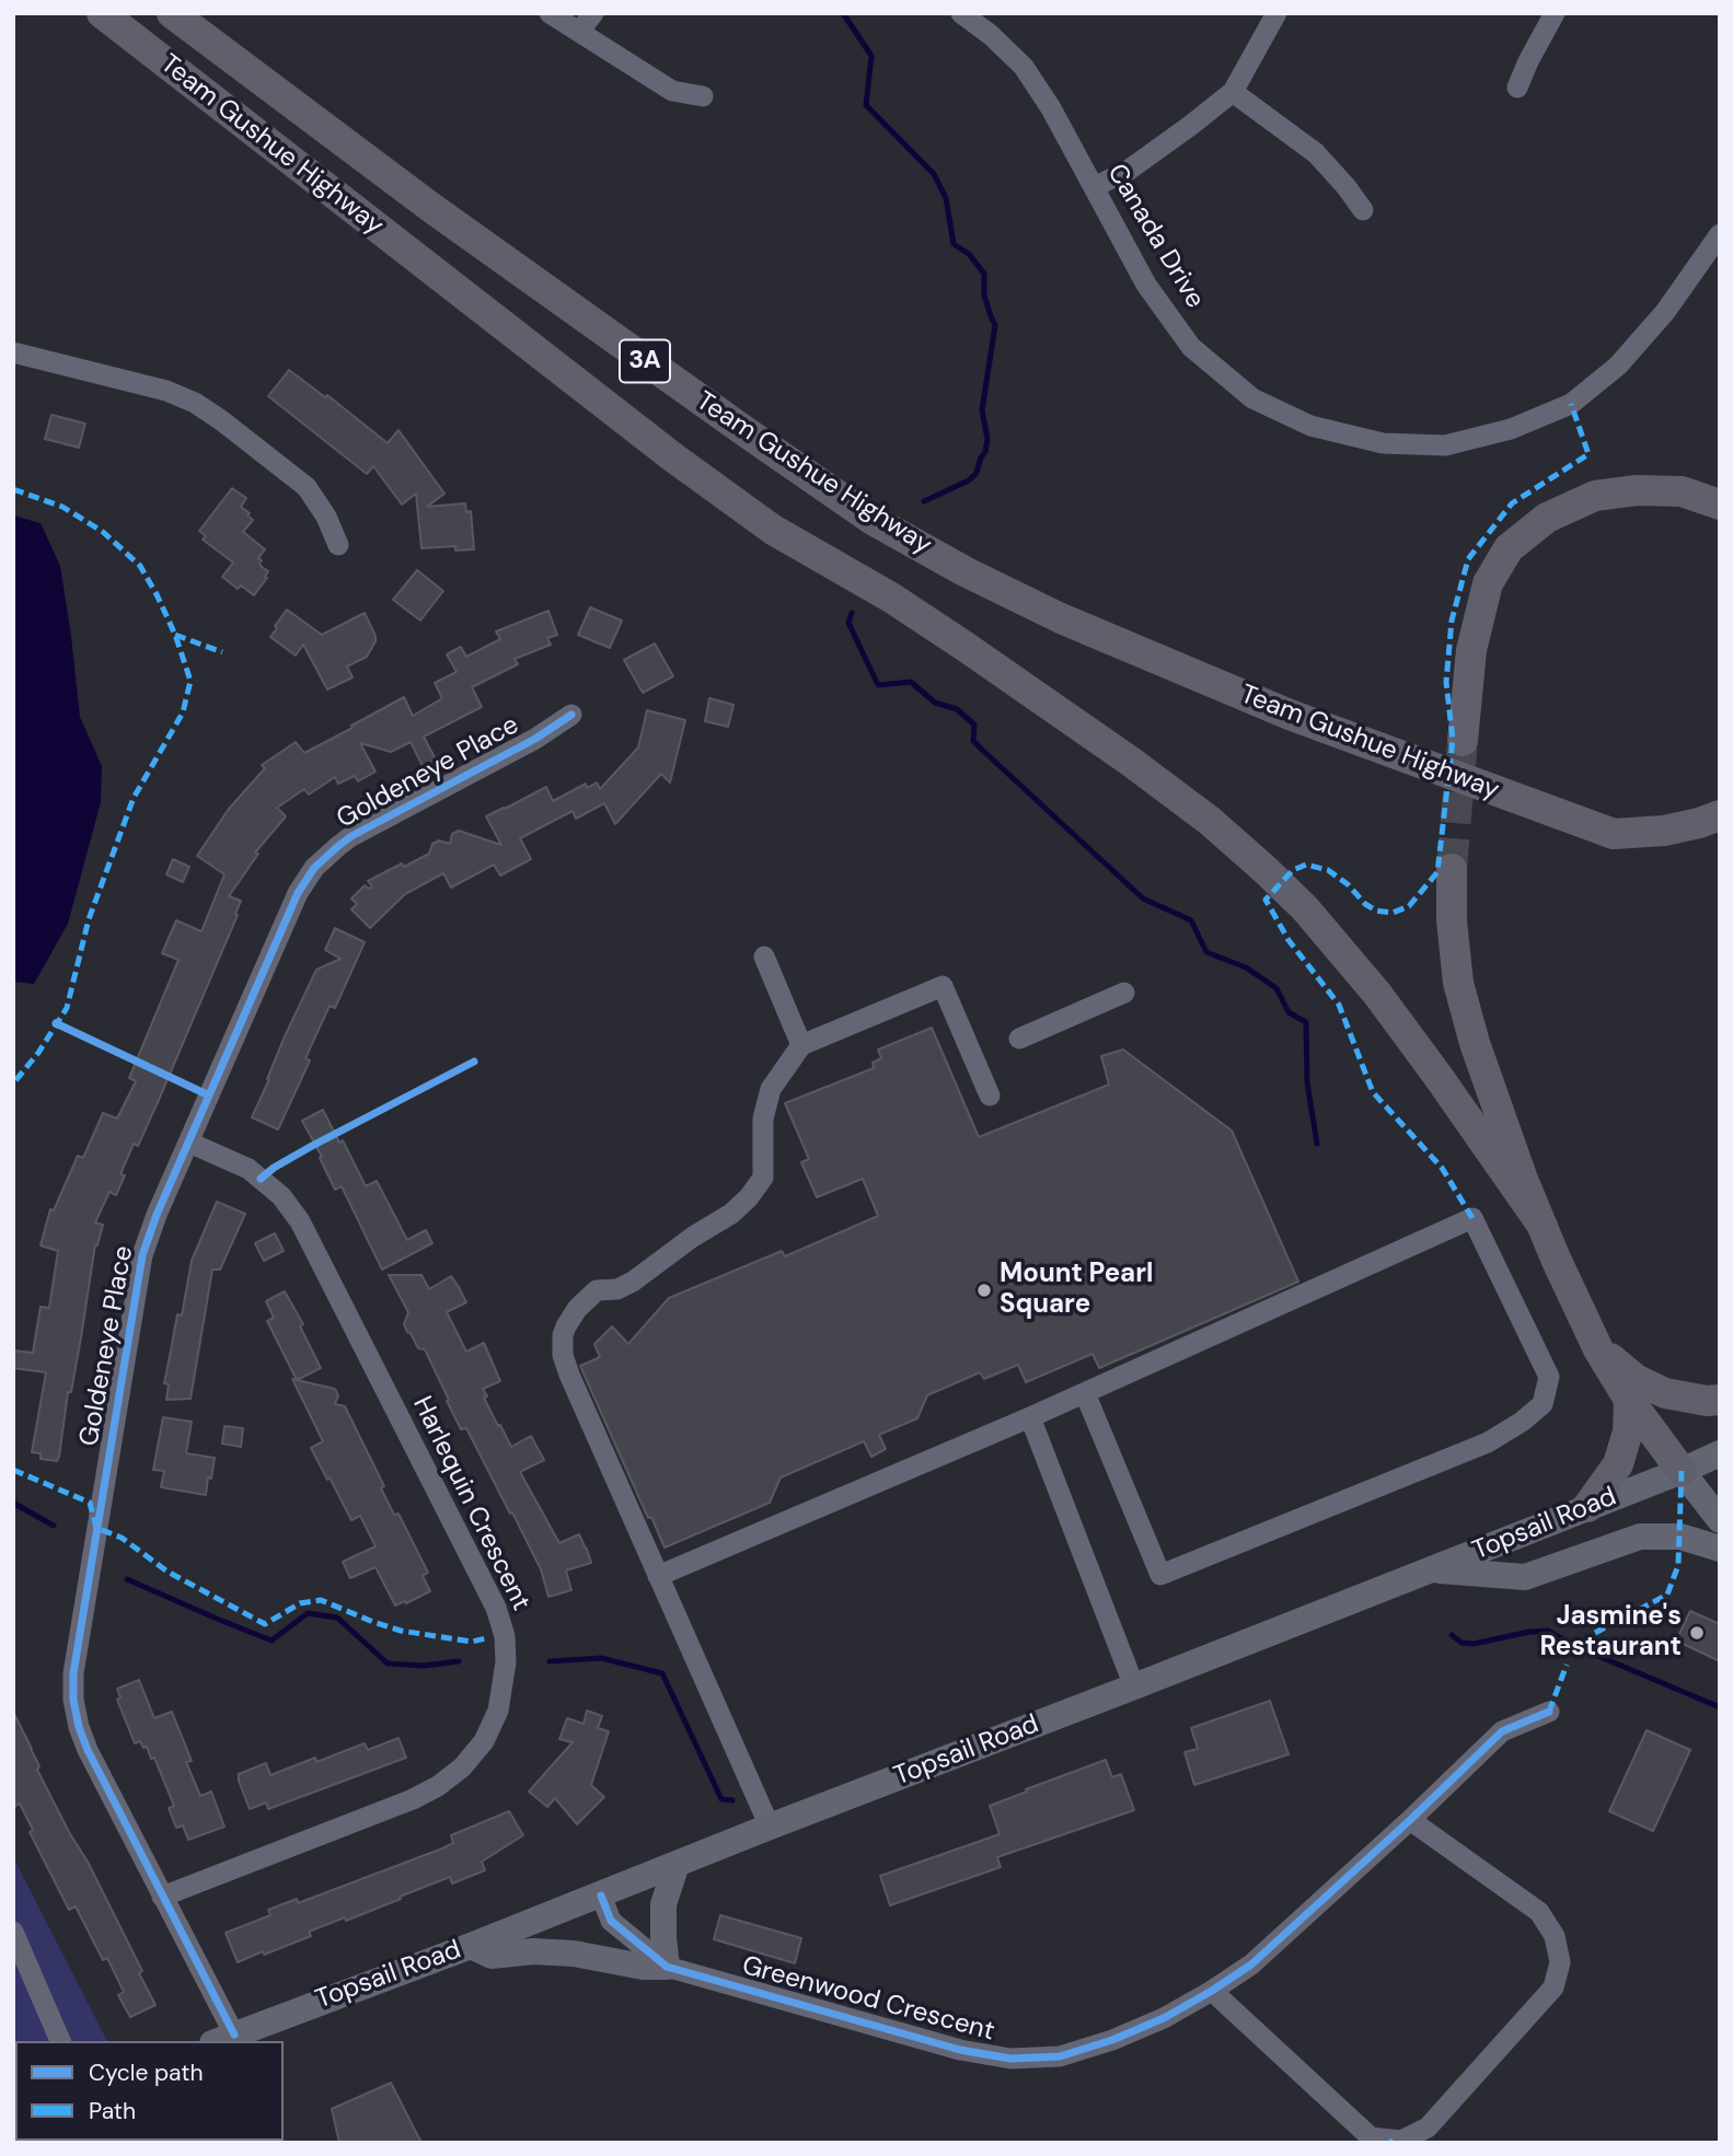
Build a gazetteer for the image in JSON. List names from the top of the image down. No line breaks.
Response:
{"streets":{"highway":["Team Gushue Highway","3A"],"main road":["Topsail Road"],"street":["Canada Drive","Goldeneye Place","Harlequin Crescent","Greenwood Crescent"]},"crossings":[["Goldeneye Place","Harlequin Crescent"],["Goldeneye Place","Topsail Road"],["Topsail Road","Greenwood Crescent"]],"places":["Mount Pearl Square","Jasmine's Restaurant"],"legend":["Cycle path","Path"]}
